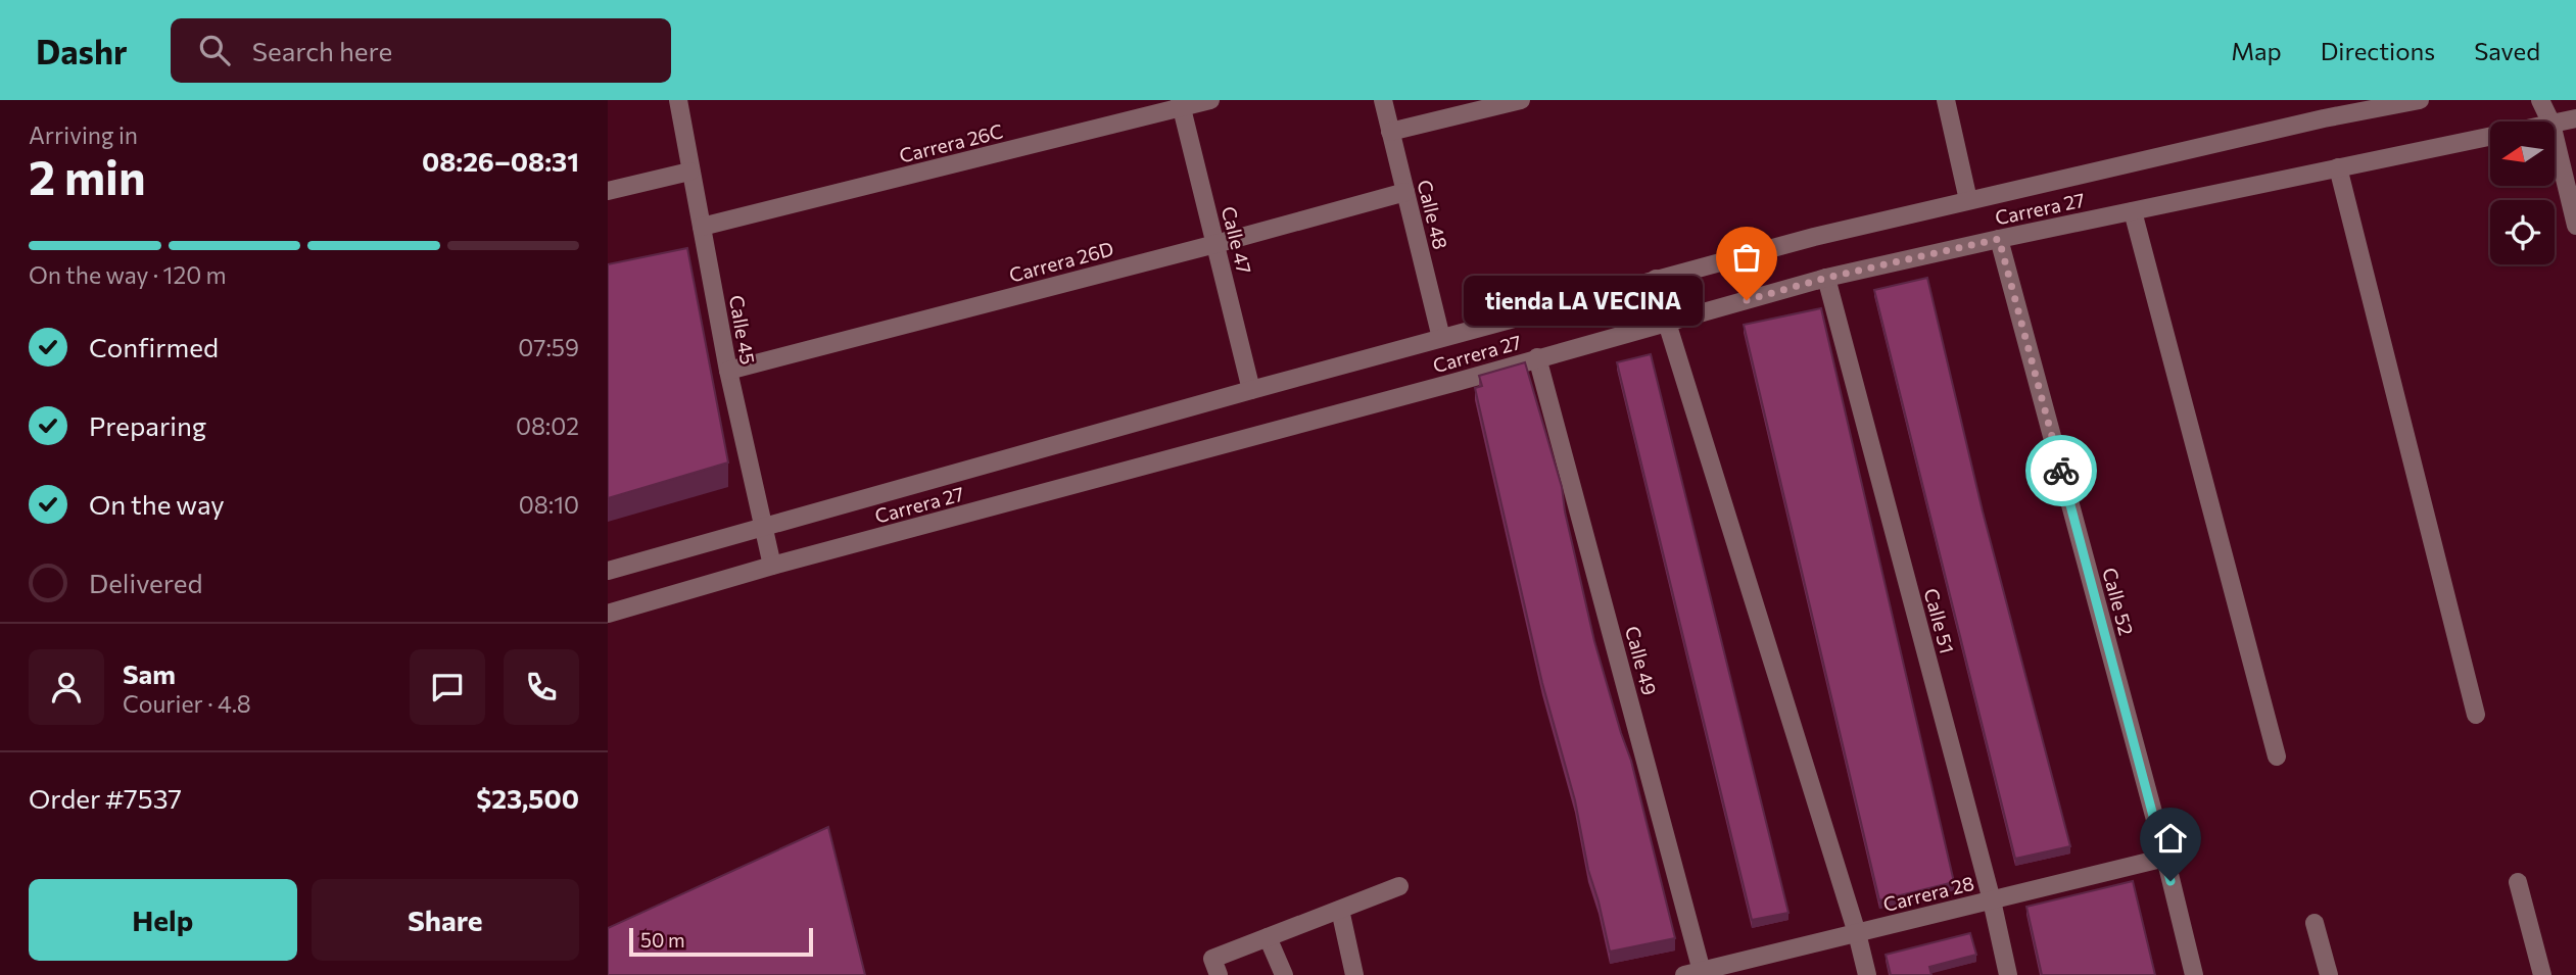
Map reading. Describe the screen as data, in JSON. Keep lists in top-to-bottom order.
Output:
{
  "streets": {
    "street": [
      "Carrera 26C",
      "Carrera 27",
      "Calle 48",
      "Calle 47",
      "Carrera 26D",
      "Calle 45",
      "Calle 52",
      "Calle 51",
      "Calle 49",
      "Carrera 28"
    ]
  },
  "crossings": [
    ["Carrera 26C", "Calle 47"],
    ["Carrera 26C", "Calle 45"],
    ["Carrera 27", "Calle 48"],
    ["Carrera 27", "Calle 47"],
    ["Carrera 27", "Calle 45"],
    ["Carrera 27", "Calle 52"],
    ["Carrera 27", "Calle 51"],
    ["Carrera 27", "Calle 49"],
    ["Calle 48", "Carrera 26D"],
    ["Calle 47", "Carrera 26D"],
    ["Carrera 26D", "Calle 45"],
    ["Calle 52", "Carrera 28"],
    ["Calle 51", "Carrera 28"],
    ["Calle 49", "Carrera 28"]
  ],
  "places": ["tienda LA VECINA"],
  "scale_bar": "50 m",
  "north": "left",
  "page": {
    "header": "Dashr",
    "search": "Search here",
    "nav": ["Map", "Directions", "Saved"],
    "heading": ["2 min", "Arriving in", "08:26–08:31"],
    "panel": [
      "Sam",
      "Courier · 4.8",
      "Order #7537",
      "$23,500"
    ],
    "bar": "On the way · 120 m",
    "bubble": "tienda LA VECINA",
    "list": [
      ["Confirmed", "07:59"],
      ["Preparing", "08:02"],
      ["On the way", "08:10"],
      "Delivered"
    ],
    "buttons": ["Help", "Share"],
    "scale": "50 m"
  }
}
